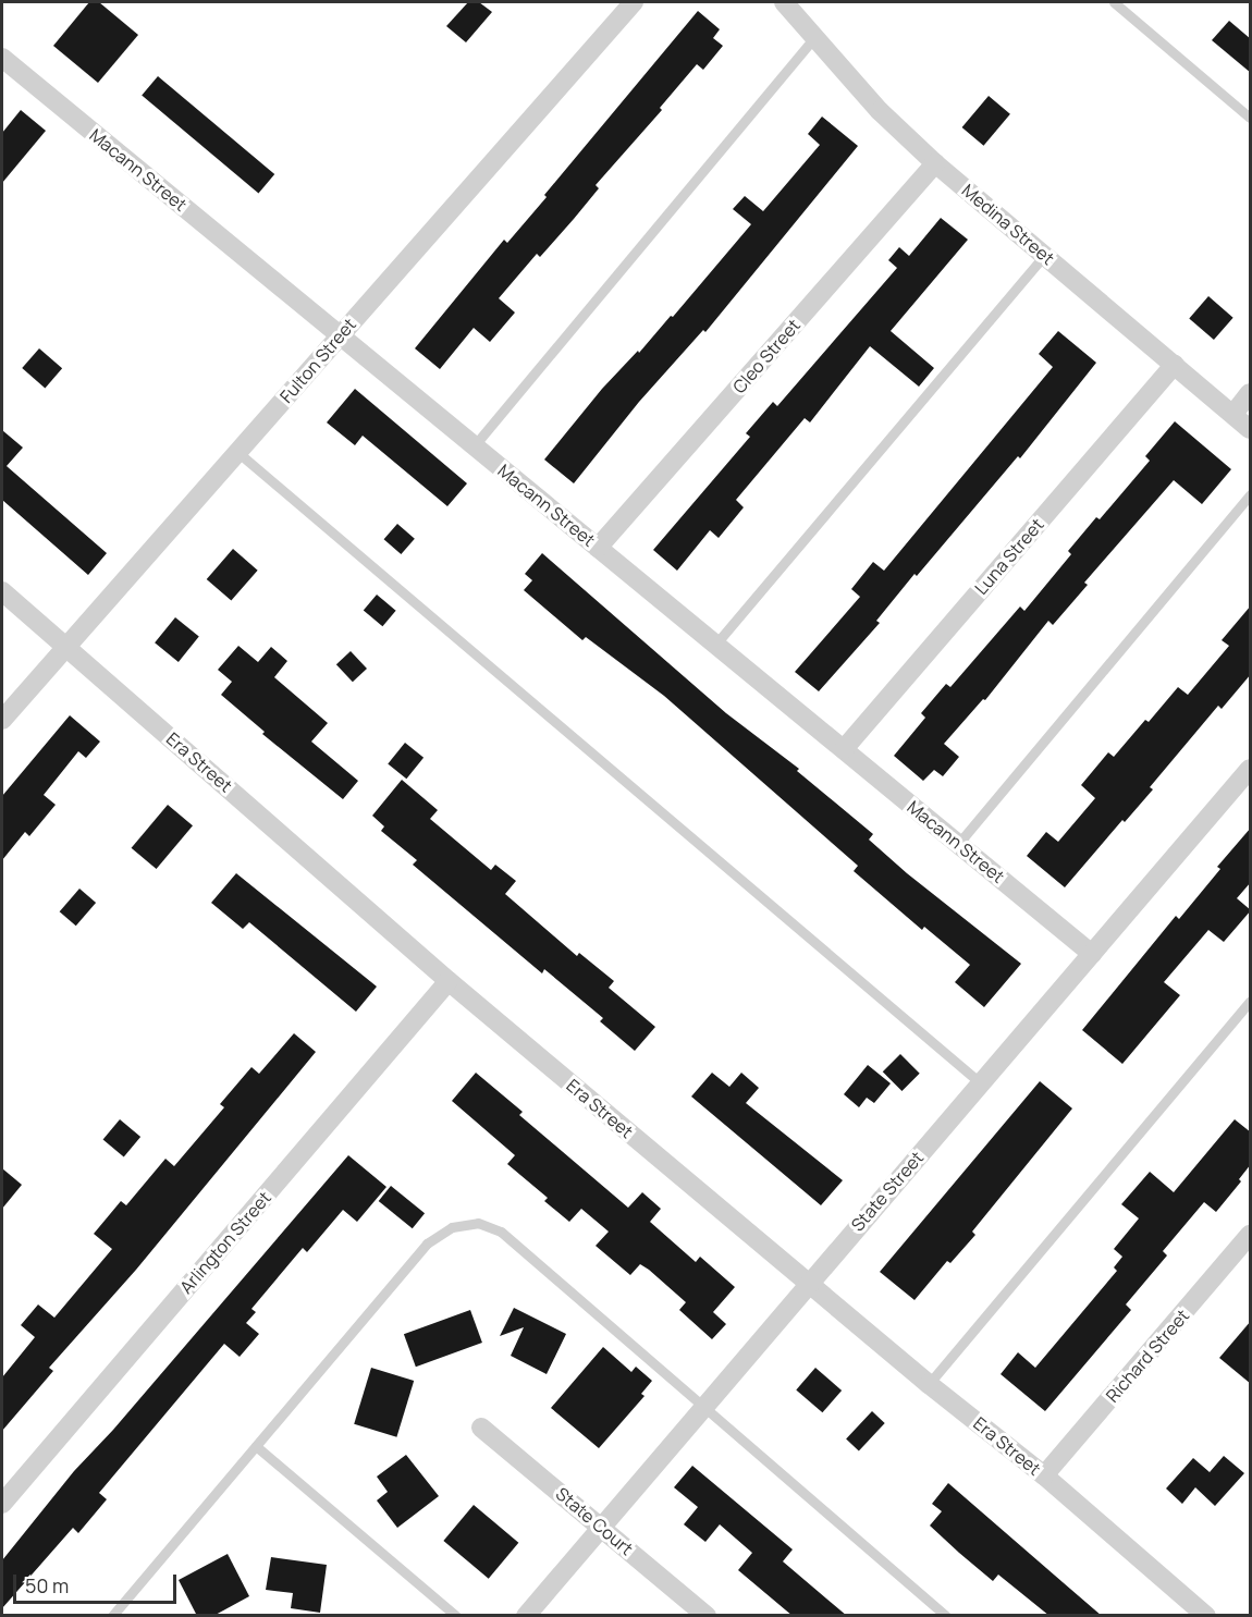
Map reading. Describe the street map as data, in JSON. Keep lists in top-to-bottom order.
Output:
{
  "streets": {
    "street": [
      "Macann Street",
      "Medina Street",
      "Cleo Street",
      "Fulton Street",
      "Luna Street",
      "Era Street",
      "State Street",
      "Arlington Street",
      "Richard Street",
      "State Court"
    ]
  },
  "crossings": [
    ["Macann Street", "Cleo Street"],
    ["Macann Street", "Fulton Street"],
    ["Macann Street", "Luna Street"],
    ["Macann Street", "State Street"],
    ["Medina Street", "Cleo Street"],
    ["Medina Street", "Luna Street"],
    ["Fulton Street", "Era Street"],
    ["Era Street", "State Street"],
    ["Era Street", "Arlington Street"],
    ["Era Street", "Richard Street"],
    ["State Street", "State Court"]
  ],
  "scale_bar": "50 m"
}
